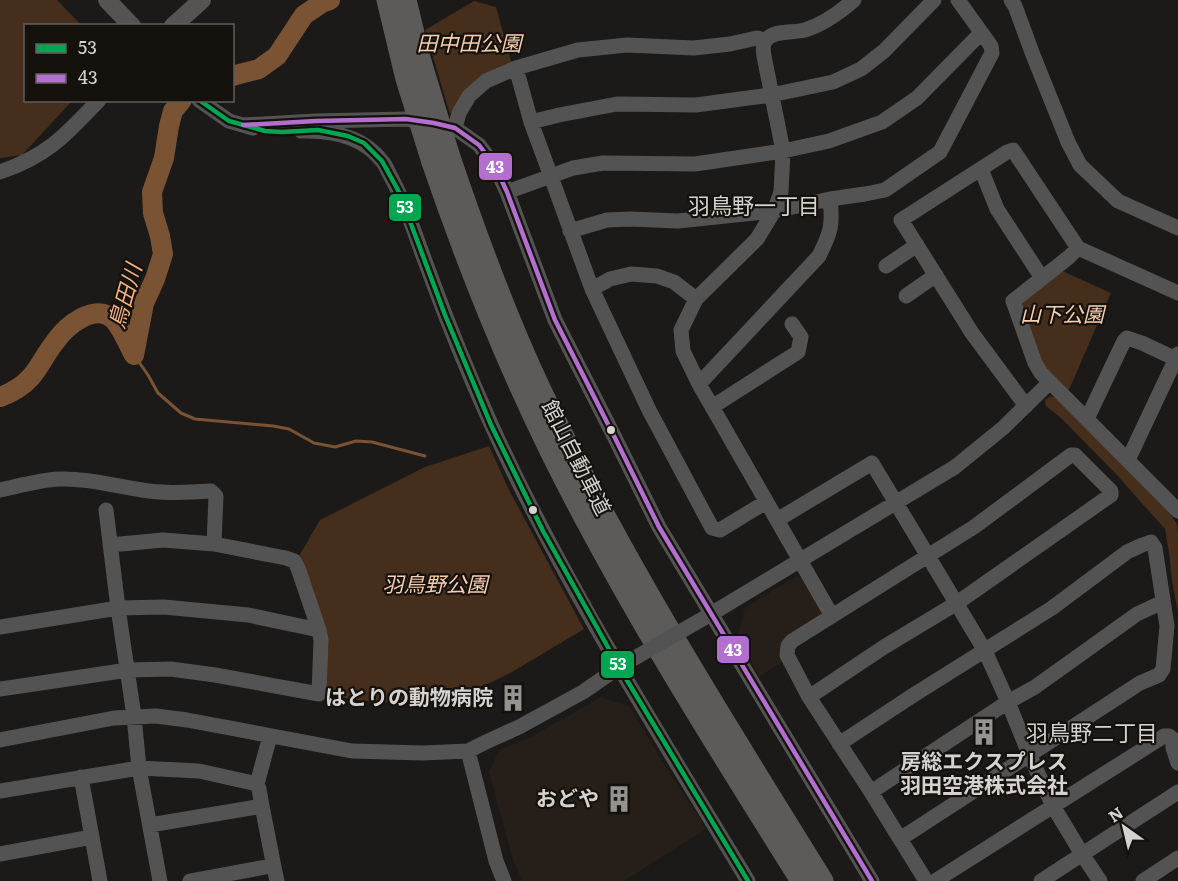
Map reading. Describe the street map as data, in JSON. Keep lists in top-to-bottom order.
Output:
{
  "streets": {
    "highway": ["館山自動車道"]
  },
  "districts": ["羽鳥野一丁目", "羽鳥野二丁目"],
  "water": ["鳥田川"],
  "parks": ["田中田公園", "山下公園", "羽鳥野公園"],
  "places": {
    "building": ["はとりの動物病院", "房総エクスプレス 羽田空港株式会社", "おどや"]
  },
  "lines": ["transit line 53", "transit line 43"],
  "legend": ["53", "43"],
  "north": "top left"
}
